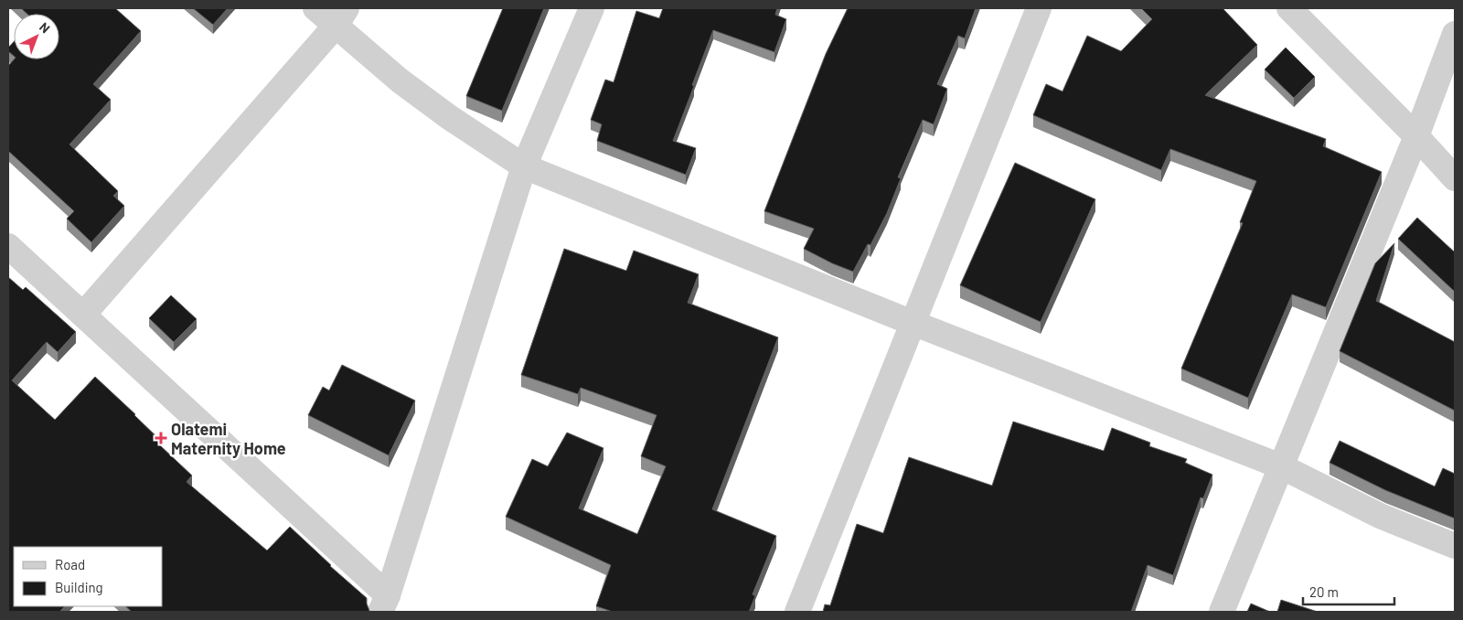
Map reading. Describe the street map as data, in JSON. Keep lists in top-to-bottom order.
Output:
{
  "places": {
    "health": ["Olatemi Maternity Home"]
  },
  "legend": ["Road", "Building"],
  "scale_bar": "20 m",
  "north": "top right"
}
